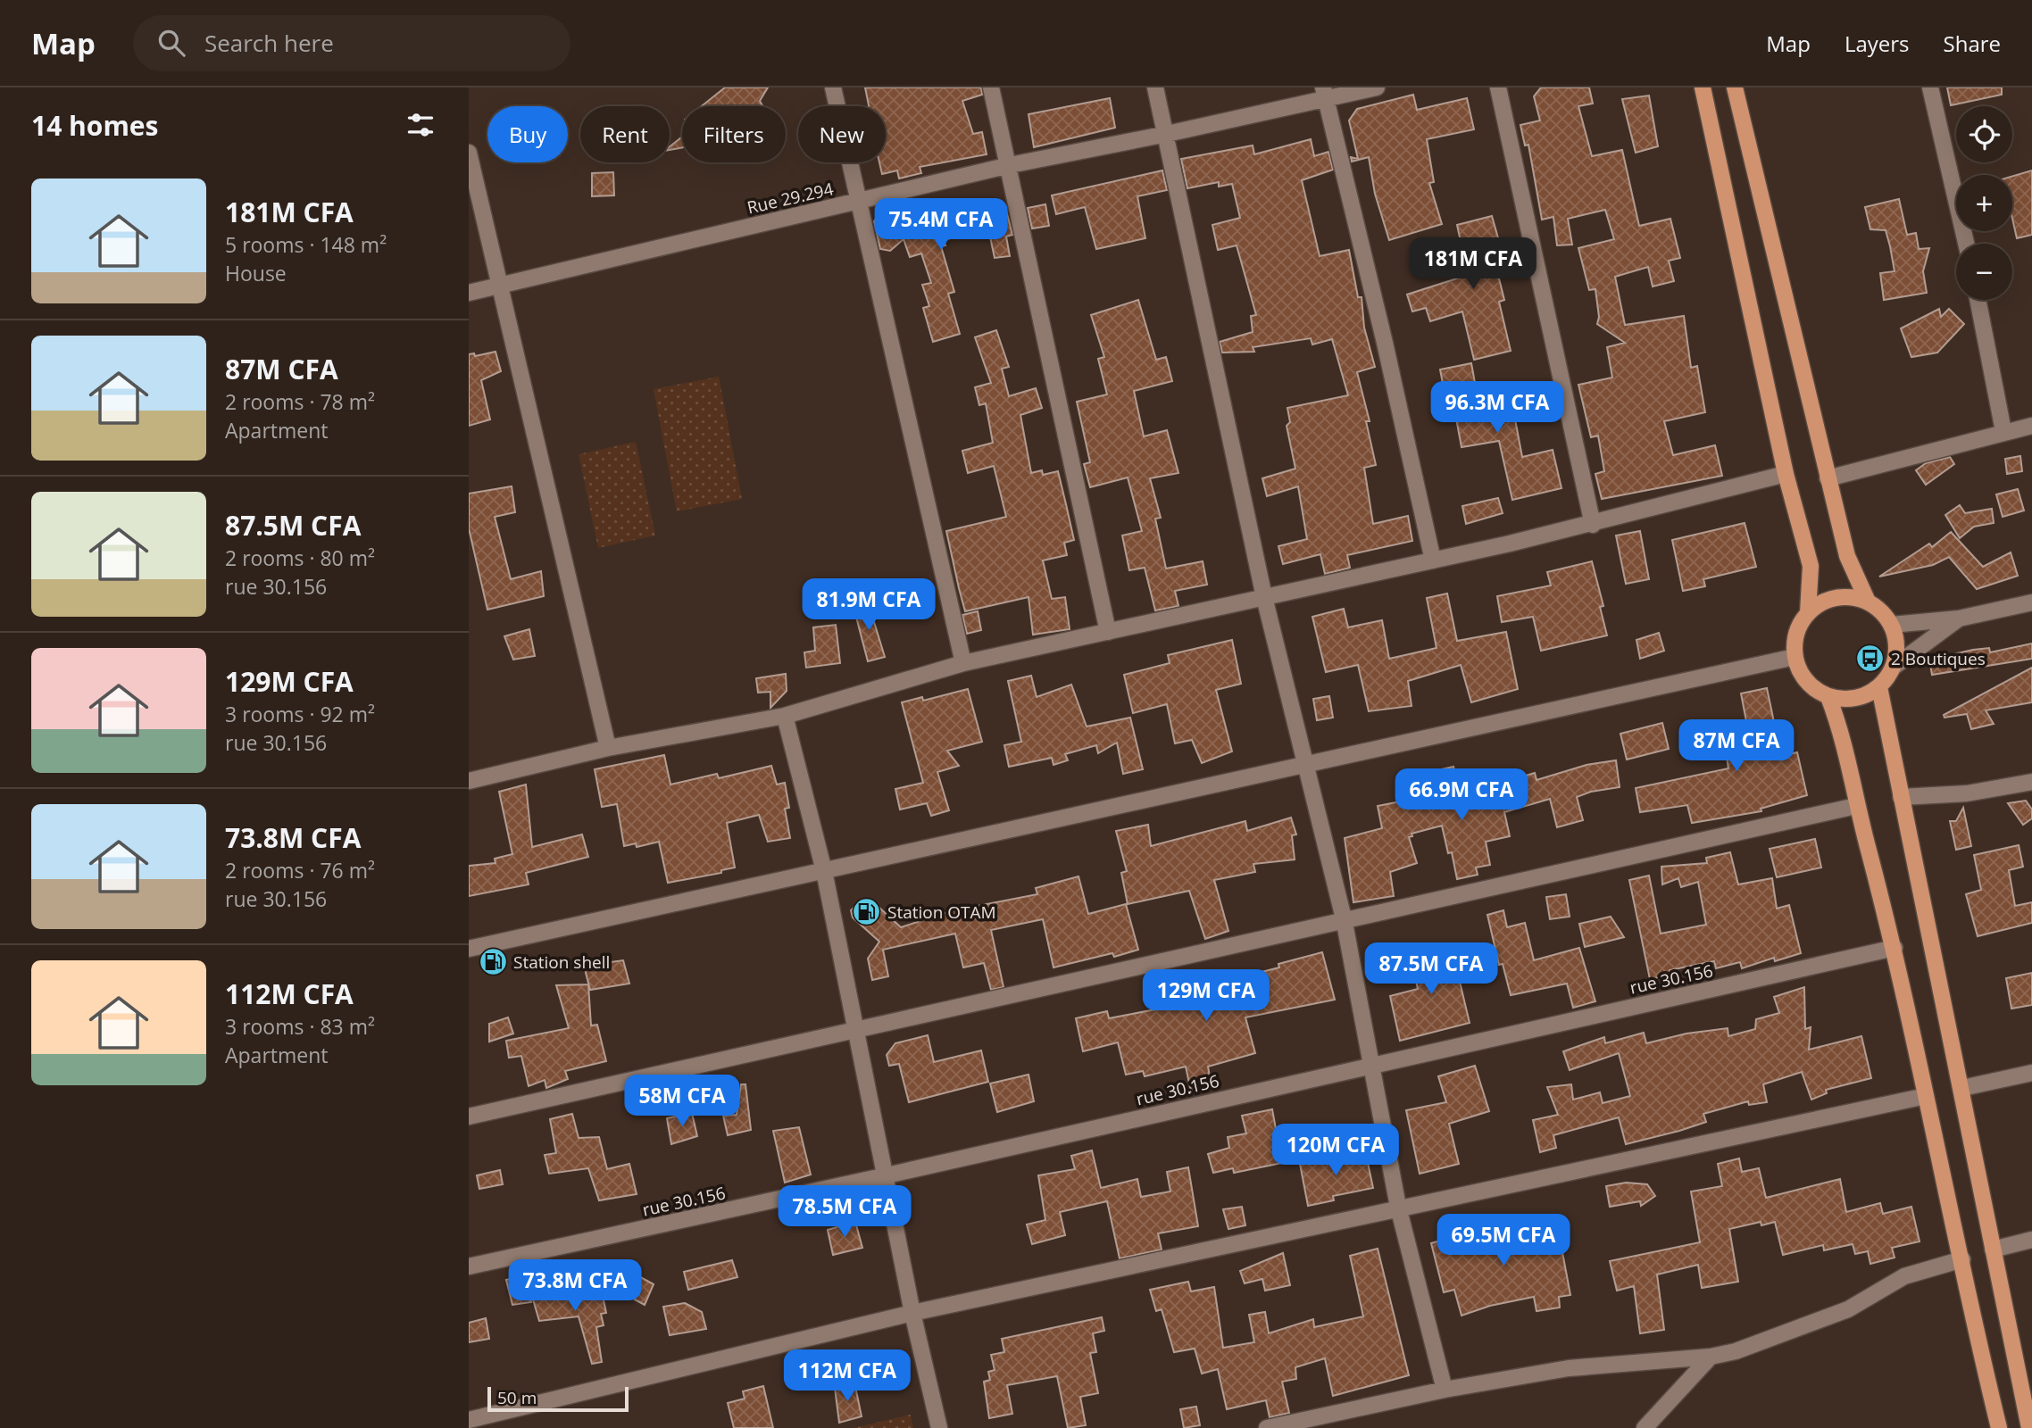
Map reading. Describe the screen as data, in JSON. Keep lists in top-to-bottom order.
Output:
{
  "streets": {
    "street": ["Rue 29.294", "rue 30.156"]
  },
  "places": {
    "bus stop": ["2 Boutiques"],
    "fuel station": ["Station OTAM", "Station shell"]
  },
  "scale_bar": "50 m",
  "page": {
    "header": "Map",
    "search": "Search here",
    "nav": ["Map", "Layers", "Share"],
    "heading": "14 homes",
    "map_buttons": ["+", "−"],
    "chip": [
      "Buy",
      "Rent",
      "Filters",
      "New"
    ],
    "list": [
      {
        "name": "181M CFA",
        "note": "5 rooms · 148 m² · House"
      },
      {
        "name": "87M CFA",
        "note": "2 rooms · 78 m² · Apartment"
      },
      {
        "name": "87.5M CFA",
        "note": "2 rooms · 80 m² · rue 30.156"
      },
      {
        "name": "129M CFA",
        "note": "3 rooms · 92 m² · rue 30.156"
      },
      {
        "name": "73.8M CFA",
        "note": "2 rooms · 76 m² · rue 30.156"
      },
      {
        "name": "112M CFA",
        "note": "3 rooms · 83 m² · Apartment"
      }
    ],
    "price": [
      "75.4M CFA",
      "181M CFA",
      "96.3M CFA",
      "81.9M CFA",
      "87M CFA",
      "66.9M CFA",
      "87.5M CFA",
      "129M CFA",
      "58M CFA",
      "120M CFA",
      "78.5M CFA",
      "69.5M CFA",
      "73.8M CFA",
      "112M CFA"
    ],
    "scale": "50 m"
  }
}
